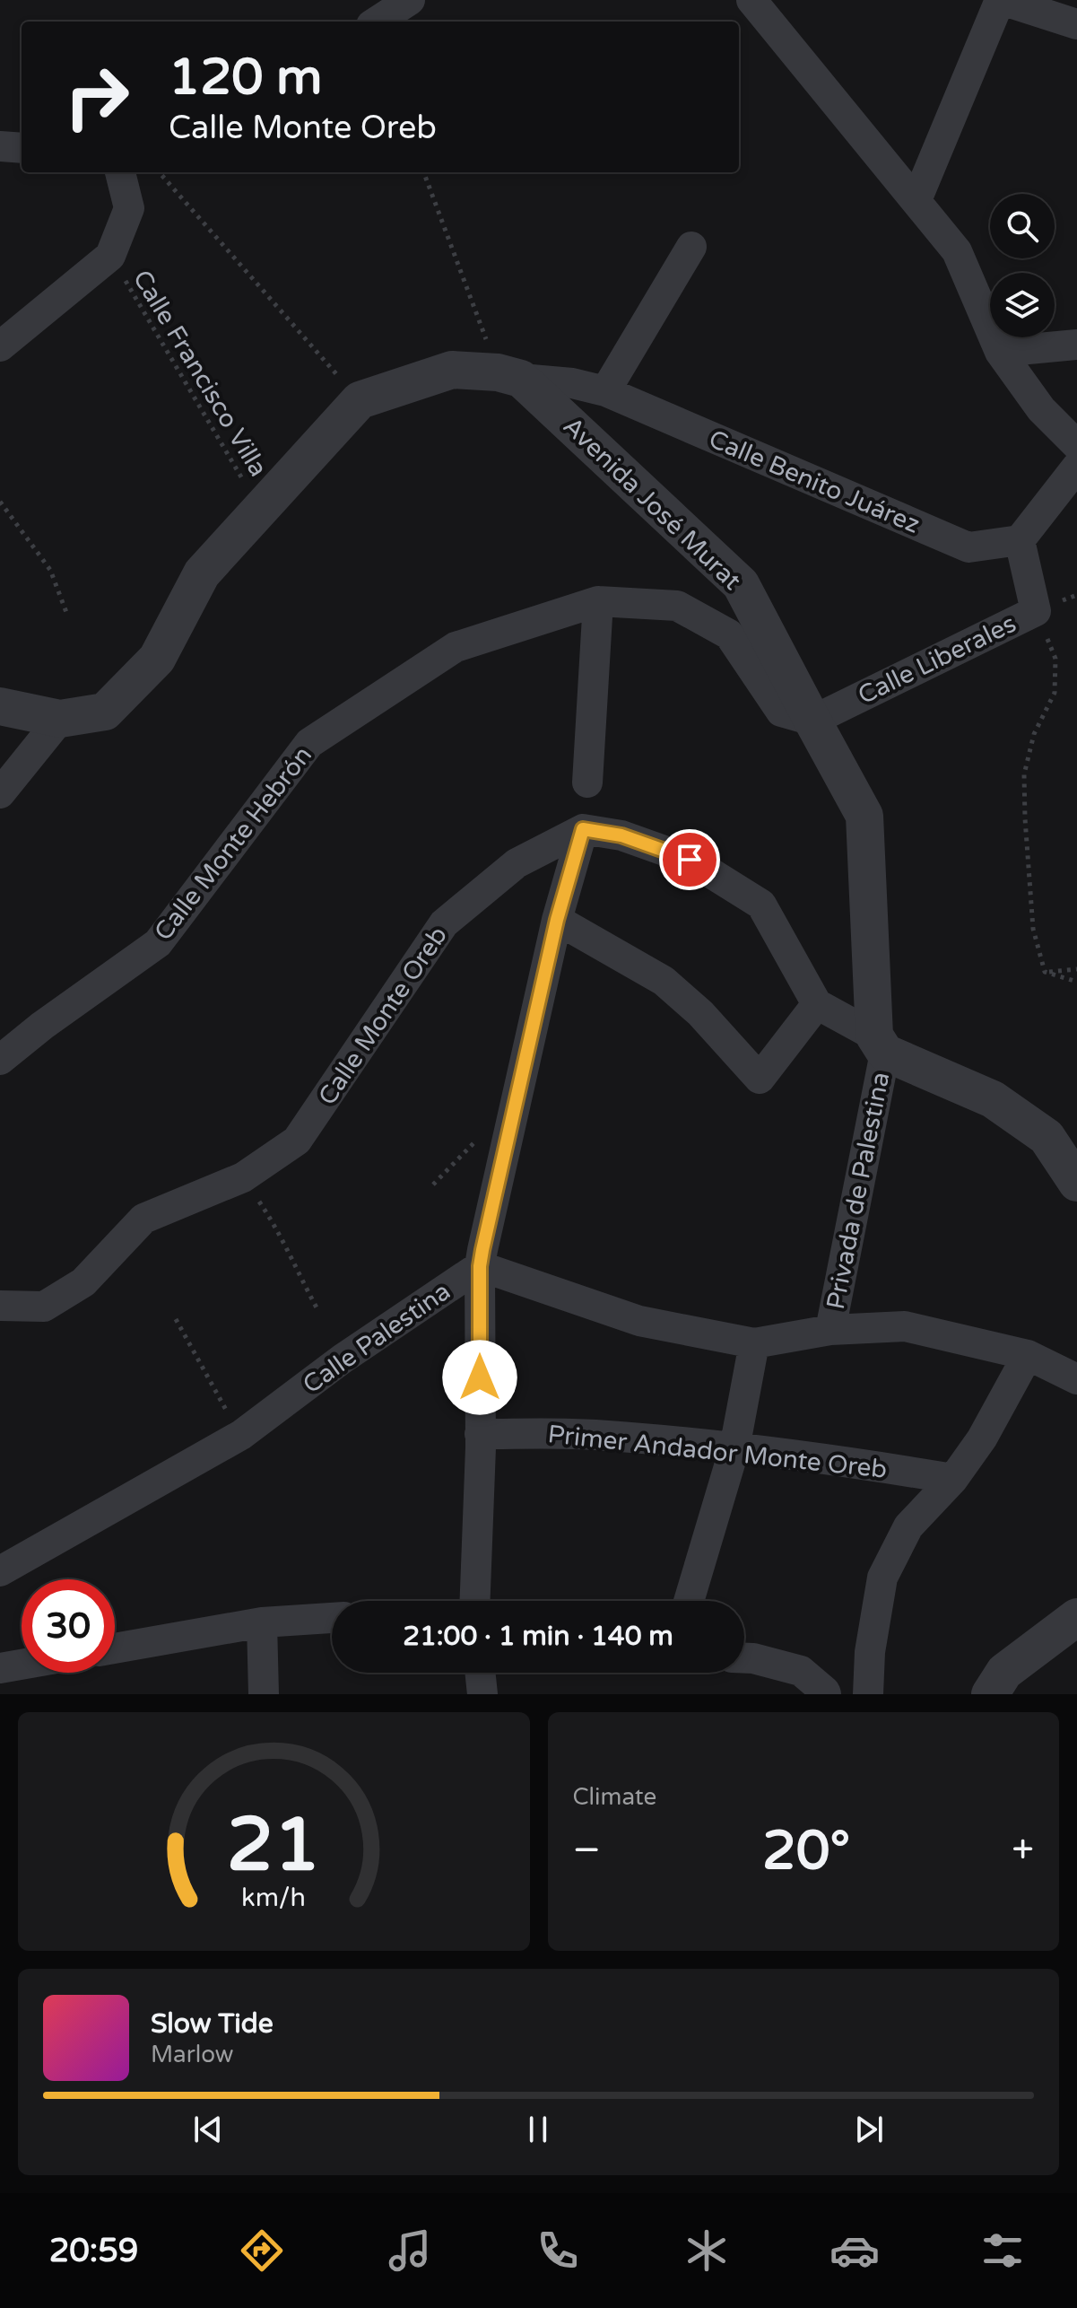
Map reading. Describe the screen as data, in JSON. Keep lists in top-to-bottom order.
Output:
{
  "streets": {
    "street": [
      "Calle Benito Juárez",
      "Avenida José Murat",
      "Calle Liberales",
      "Calle Monte Hebrón",
      "Calle Monte Oreb",
      "Privada de Palestina",
      "Calle Palestina",
      "Primer Andador Monte Oreb"
    ],
    "path": ["Calle Francisco Villa"]
  },
  "crossings": [
    ["Calle Benito Juárez", "Avenida José Murat"],
    ["Calle Benito Juárez", "Calle Liberales"],
    ["Avenida José Murat", "Calle Liberales"],
    ["Avenida José Murat", "Privada de Palestina"]
  ],
  "page": {
    "turn": ["120 m", "Calle Monte Oreb"],
    "limit": "30",
    "trip": "21:00 · 1 min · 140 m",
    "tile": "Climate",
    "heat": ["−", "20°", "+"],
    "song": ["Slow Tide", "Marlow"],
    "tabs": "20:59",
    "gauge": ["21", "km/h"]
  }
}
